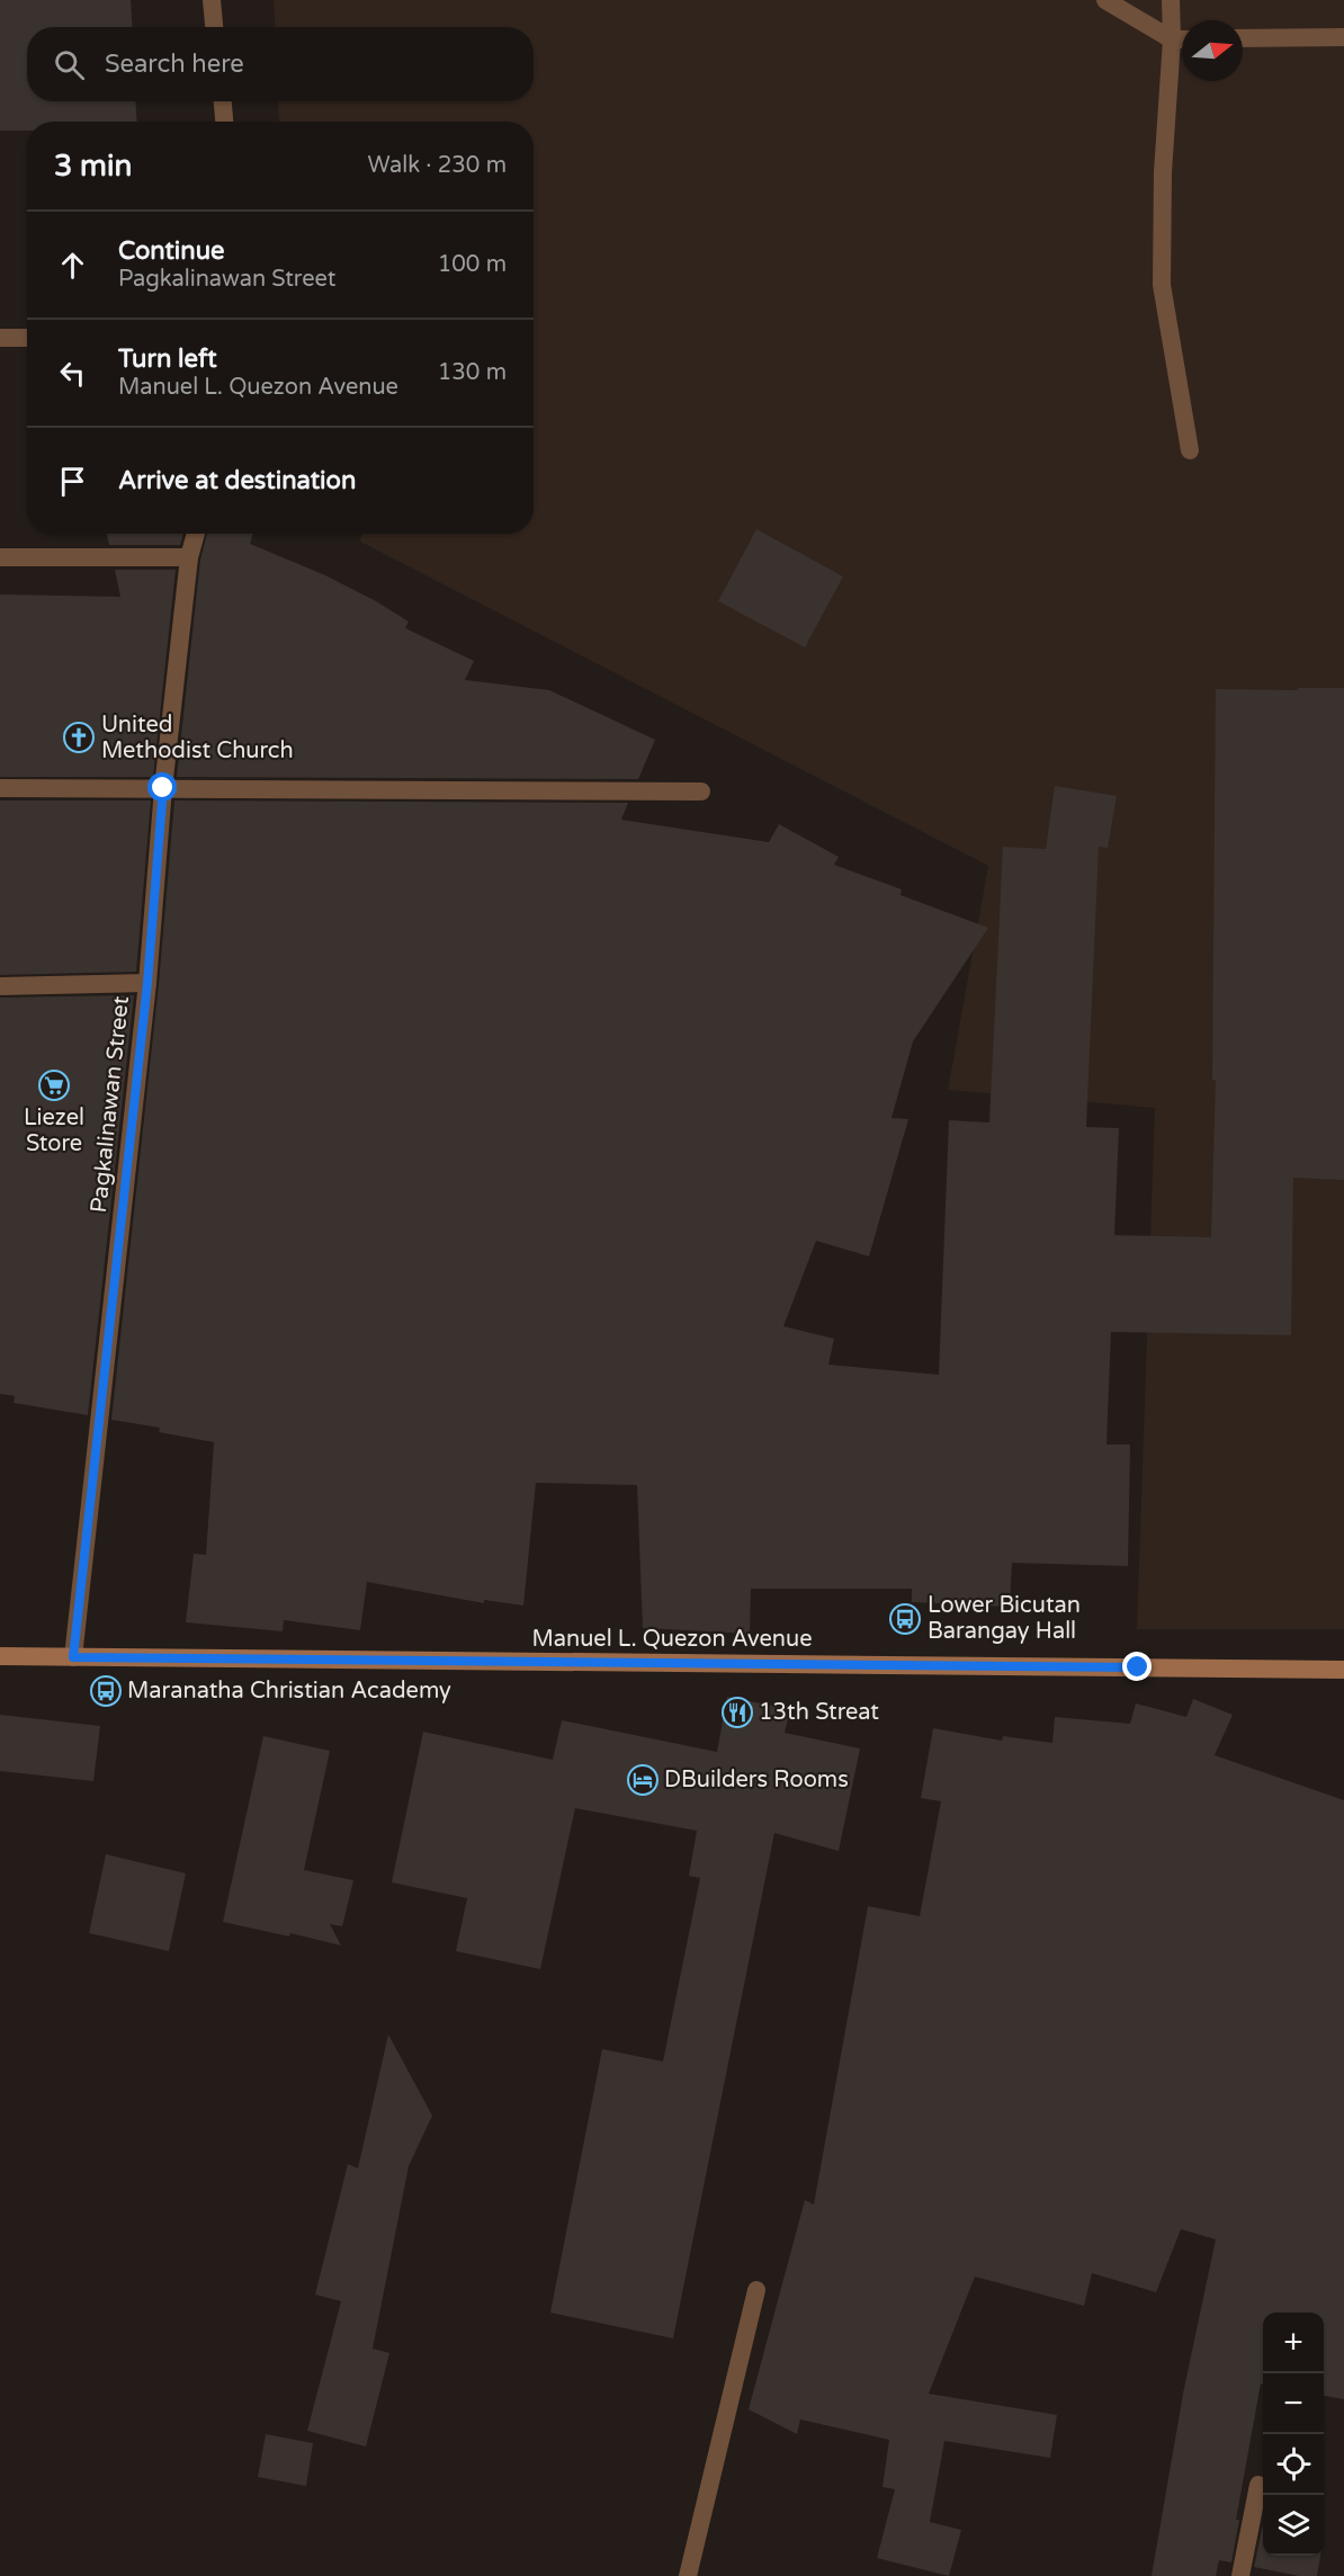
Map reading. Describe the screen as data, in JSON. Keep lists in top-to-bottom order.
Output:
{
  "streets": {
    "main road": ["Manuel L. Quezon Avenue"],
    "street": ["Pagkalinawan Street"]
  },
  "crossings": [
    ["Pagkalinawan Street", "Manuel L. Quezon Avenue"]
  ],
  "places": {
    "church": ["United Methodist Church"],
    "supermarket": ["Liezel Store"],
    "bus stop": ["Lower Bicutan Barangay Hall", "Maranatha Christian Academy"],
    "restaurant": ["13th Streat"],
    "hotel": ["DBuilders Rooms"]
  },
  "north": "right",
  "page": {
    "search": "Search here",
    "heading": ["3 min", "Walk · 230 m"],
    "list": [
      ["Continue", "Pagkalinawan Street", "100 m"],
      ["Turn left", "Manuel L. Quezon Avenue", "130 m"],
      "Arrive at destination"
    ],
    "map_buttons": ["+", "−"]
  }
}
